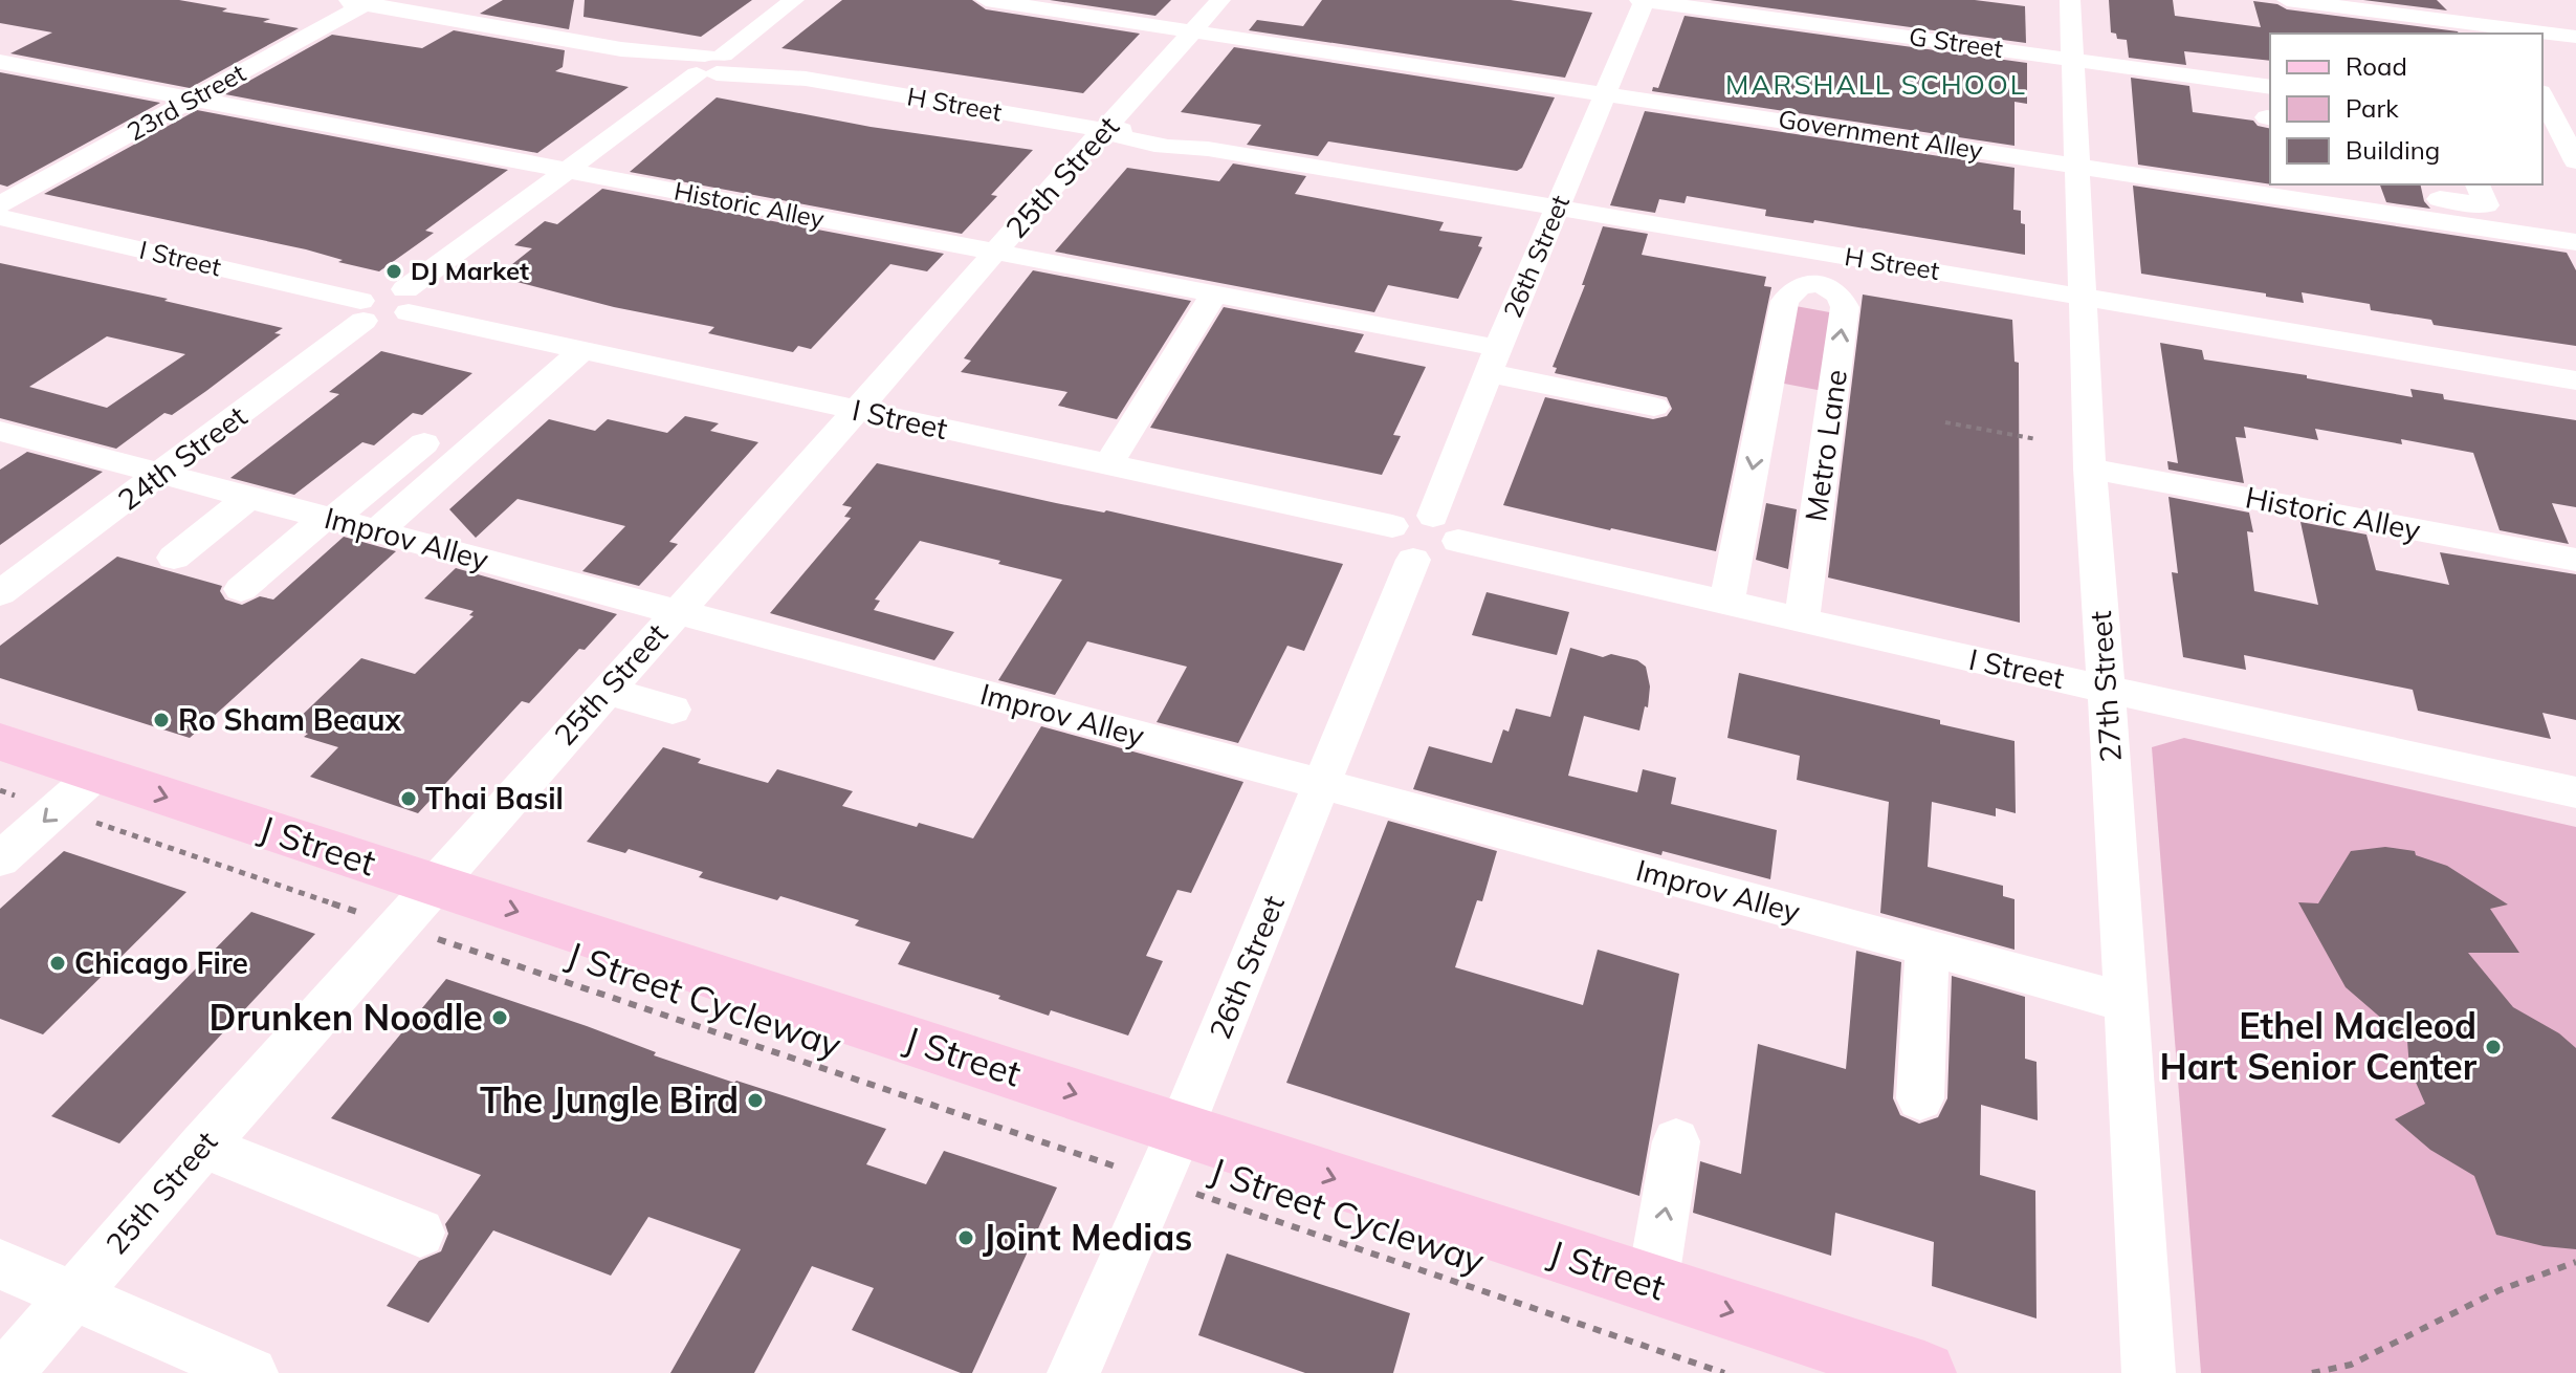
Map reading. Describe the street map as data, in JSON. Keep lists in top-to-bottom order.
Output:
{
  "streets": {
    "main road": ["J Street"],
    "street": [
      "G Street",
      "23rd Street",
      "H Street",
      "Government Alley",
      "25th Street",
      "Historic Alley",
      "26th Street",
      "I Street",
      "Metro Lane",
      "24th Street",
      "Improv Alley",
      "27th Street"
    ],
    "path": ["J Street Cycleway"]
  },
  "crossings": [
    ["G Street", "26th Street"],
    ["G Street", "27th Street"],
    ["23rd Street", "H Street"],
    ["23rd Street", "Historic Alley"],
    ["H Street", "25th Street"],
    ["H Street", "26th Street"],
    ["H Street", "Metro Lane"],
    ["H Street", "27th Street"],
    ["Government Alley", "25th Street"],
    ["Government Alley", "26th Street"],
    ["Government Alley", "27th Street"],
    ["25th Street", "Historic Alley"],
    ["25th Street", "I Street"],
    ["25th Street", "Improv Alley"],
    ["25th Street", "J Street"],
    ["25th Street", "J Street Cycleway"],
    ["Historic Alley", "26th Street"],
    ["Historic Alley", "27th Street"],
    ["26th Street", "I Street"],
    ["26th Street", "Improv Alley"],
    ["26th Street", "J Street"],
    ["26th Street", "J Street Cycleway"],
    ["I Street", "Metro Lane"],
    ["I Street", "24th Street"],
    ["I Street", "27th Street"],
    ["24th Street", "Improv Alley"],
    ["Improv Alley", "27th Street"]
  ],
  "one_way": ["J Street"],
  "districts": ["MARSHALL SCHOOL"],
  "places": [
    "DJ Market",
    "Ro Sham Beaux",
    "Thai Basil",
    "Chicago Fire",
    "Drunken Noodle",
    "Ethel Macleod Hart Senior Center",
    "The Jungle Bird",
    "Joint Medias"
  ],
  "legend": ["Road", "Park", "Building"]
}
